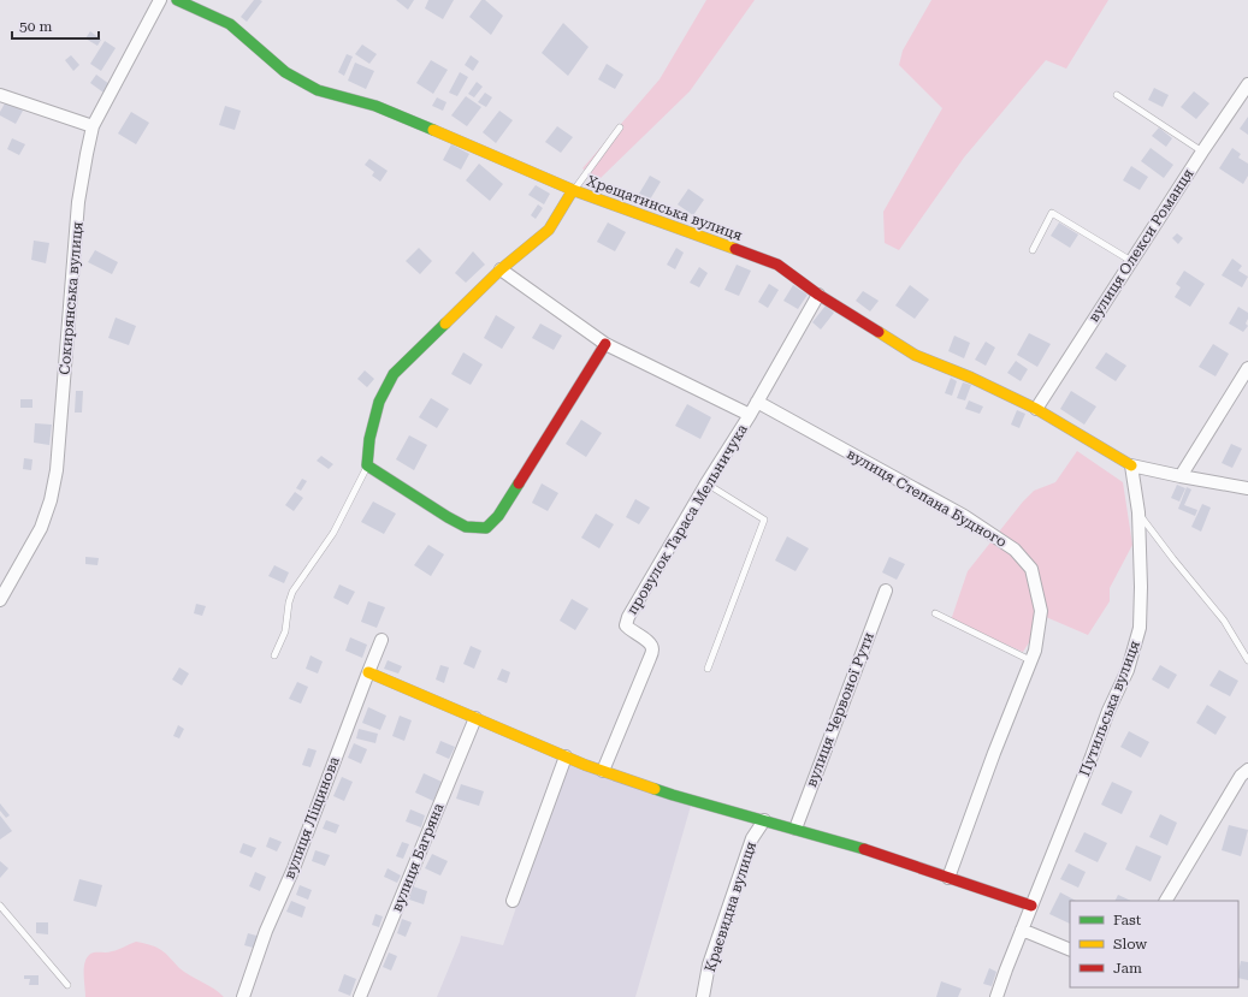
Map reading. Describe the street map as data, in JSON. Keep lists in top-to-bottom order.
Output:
{
  "streets": {
    "street": [
      "Хрещатинська вулиця",
      "вулиця Олекси Романця",
      "Сокирянська вулиця",
      "вулиця Степана Будного",
      "провулок Тараса Мельничука",
      "Путильська вулиця",
      "вулиця Червоної Рути",
      "вулиця Ліщинова",
      "вулиця Багряна",
      "Краєвидна вулиця"
    ]
  },
  "crossings": [
    ["Хрещатинська вулиця", "вулиця Олекси Романця"],
    ["Хрещатинська вулиця", "провулок Тараса Мельничука"],
    ["Хрещатинська вулиця", "Путильська вулиця"],
    ["вулиця Степана Будного", "провулок Тараса Мельничука"]
  ],
  "legend": ["Fast", "Slow", "Jam"],
  "scale_bar": "50 m"
}
